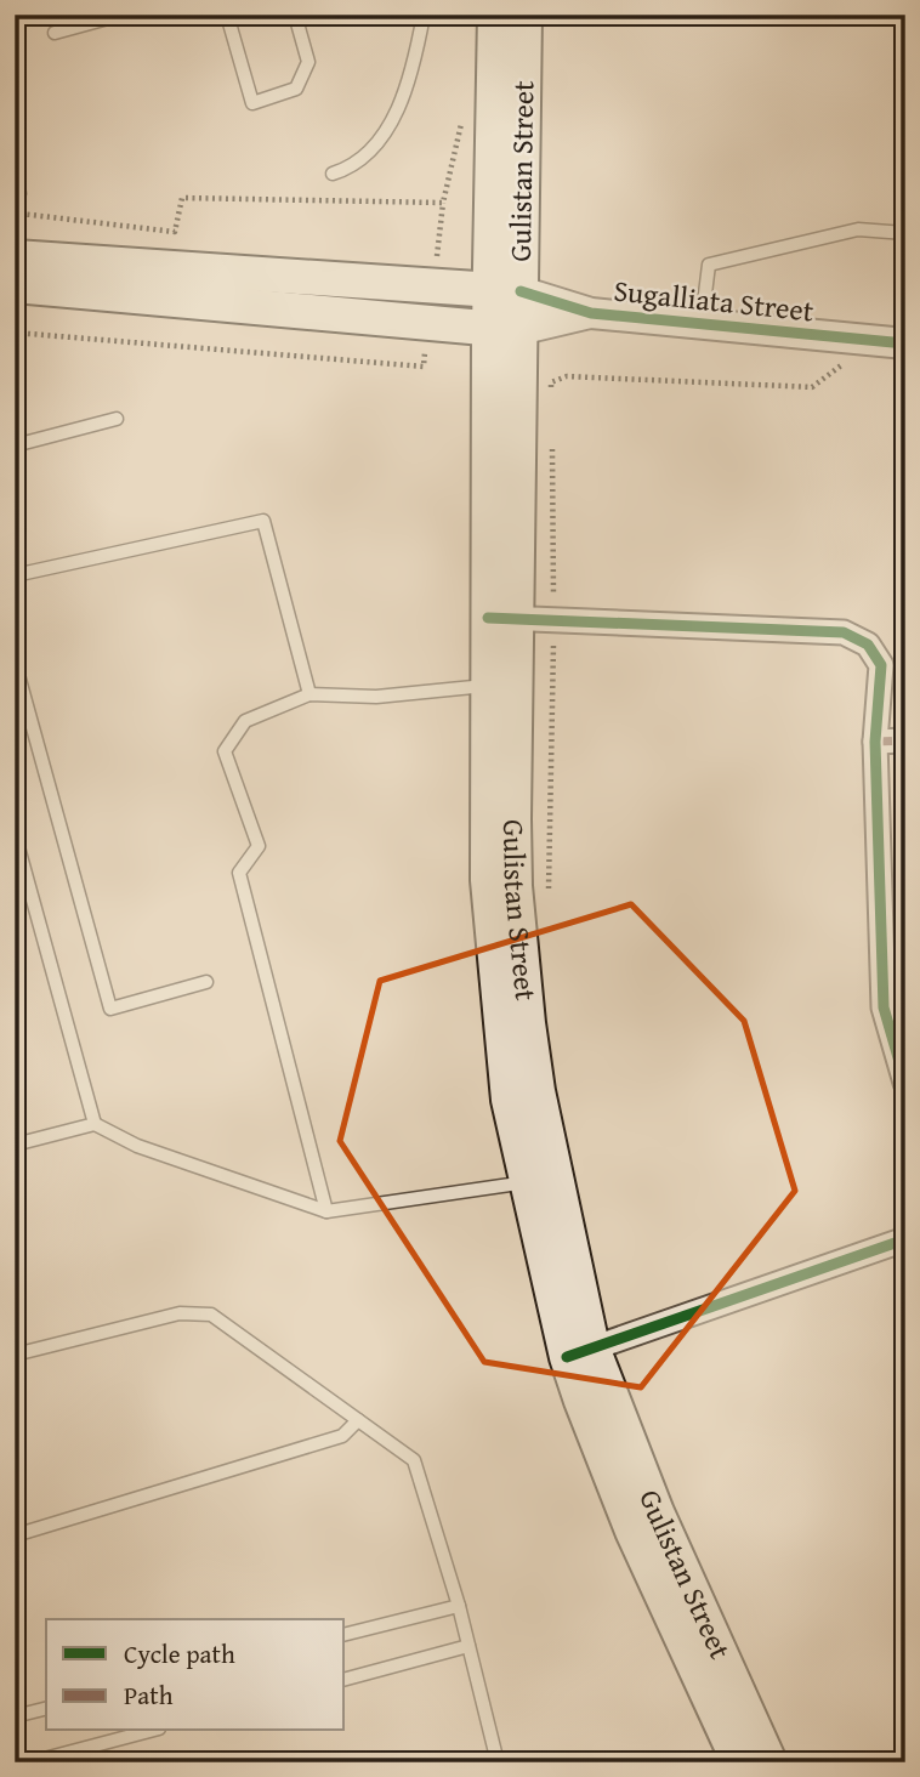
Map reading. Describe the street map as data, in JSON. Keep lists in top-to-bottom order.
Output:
{
  "streets": {
    "main road": ["Gulistan Street", "Sugalliata Street"]
  },
  "crossings": [
    ["Gulistan Street", "Sugalliata Street"]
  ],
  "legend": ["Cycle path", "Path"]
}
